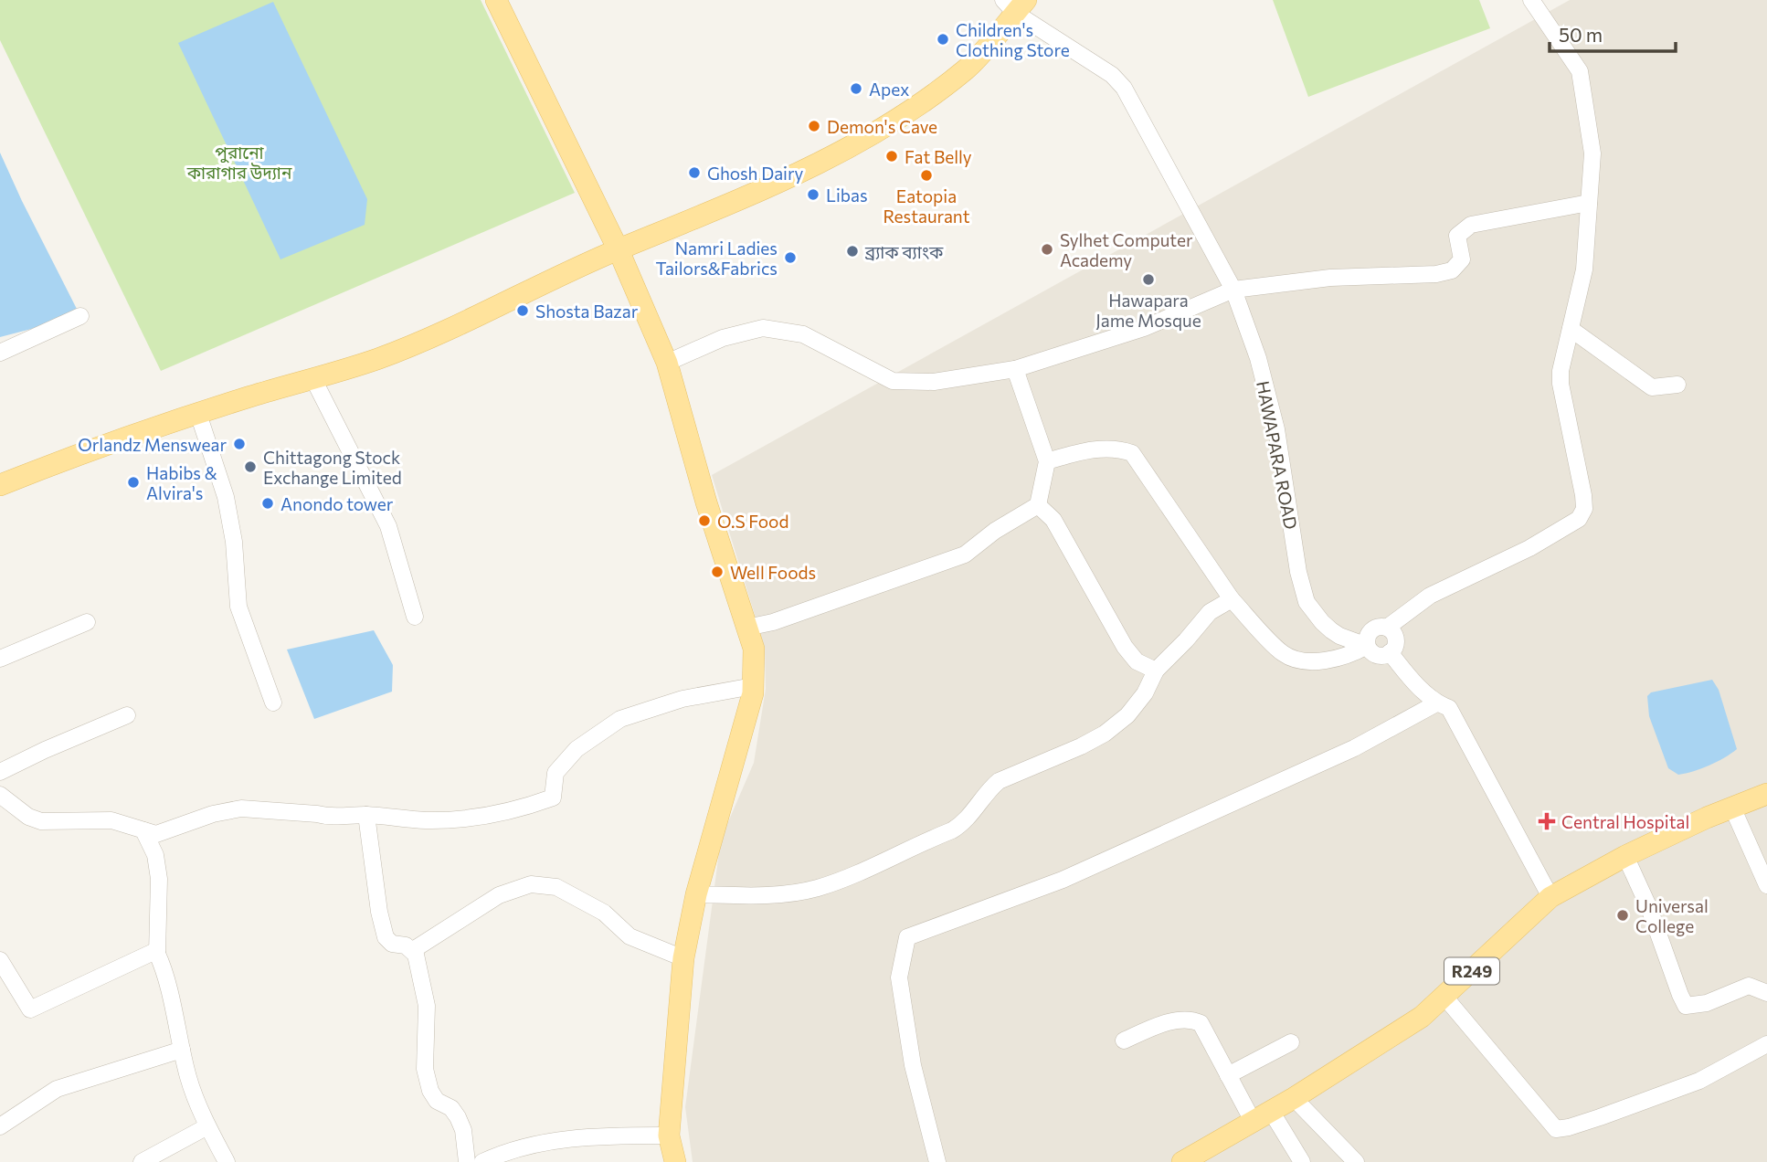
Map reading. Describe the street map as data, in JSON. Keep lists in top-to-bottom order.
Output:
{
  "streets": {
    "main road": ["R249"],
    "street": ["HAWAPARA ROAD"]
  },
  "parks": ["পুরানো কারাগার উদ্যান"],
  "places": {
    "other": [
      "Children's Clothing Store",
      "Apex",
      "Demon's Cave",
      "Fat Belly",
      "Ghosh Dairy",
      "Eatopia Restaurant",
      "Libas",
      "Sylhet Computer Academy",
      "ব্র্যাক ব্যাংক",
      "Namri Ladies Tailors&Fabrics",
      "Hawapara Jame Mosque",
      "Shosta Bazar",
      "Orlandz Menswear",
      "Chittagong Stock Exchange Limited",
      "Habibs & Alvira's",
      "Anondo tower",
      "O.S Food",
      "Well Foods",
      "Universal College"
    ],
    "health": ["Central Hospital"]
  },
  "scale_bar": "50 m"
}
